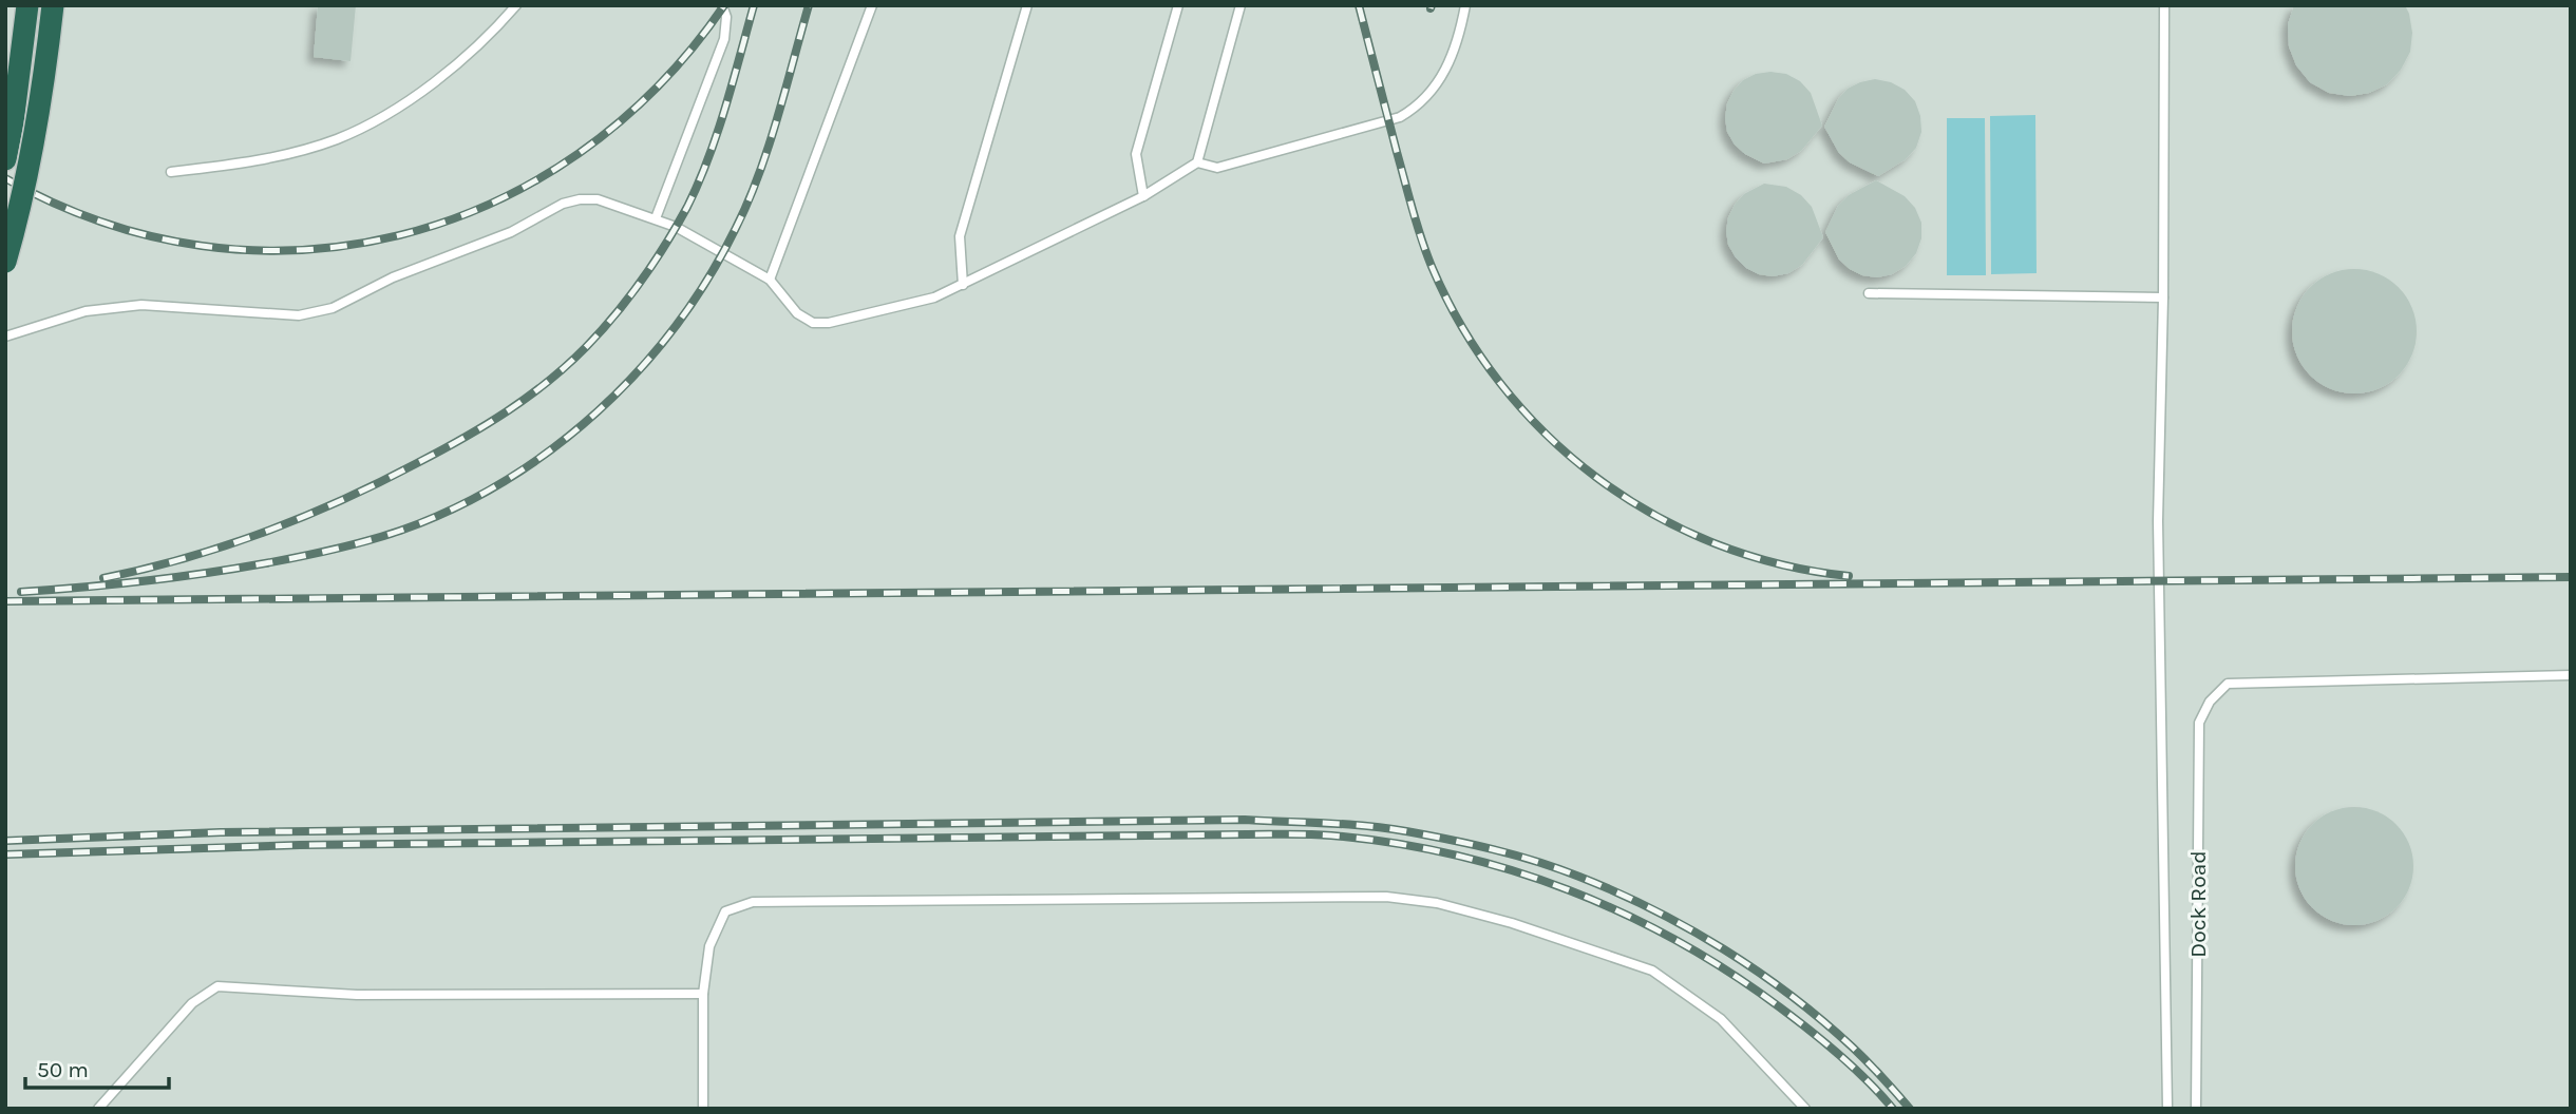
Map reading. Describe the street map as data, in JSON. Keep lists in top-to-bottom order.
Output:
{
  "streets": {
    "lane": ["Dock Road"]
  },
  "scale_bar": "50 m"
}
